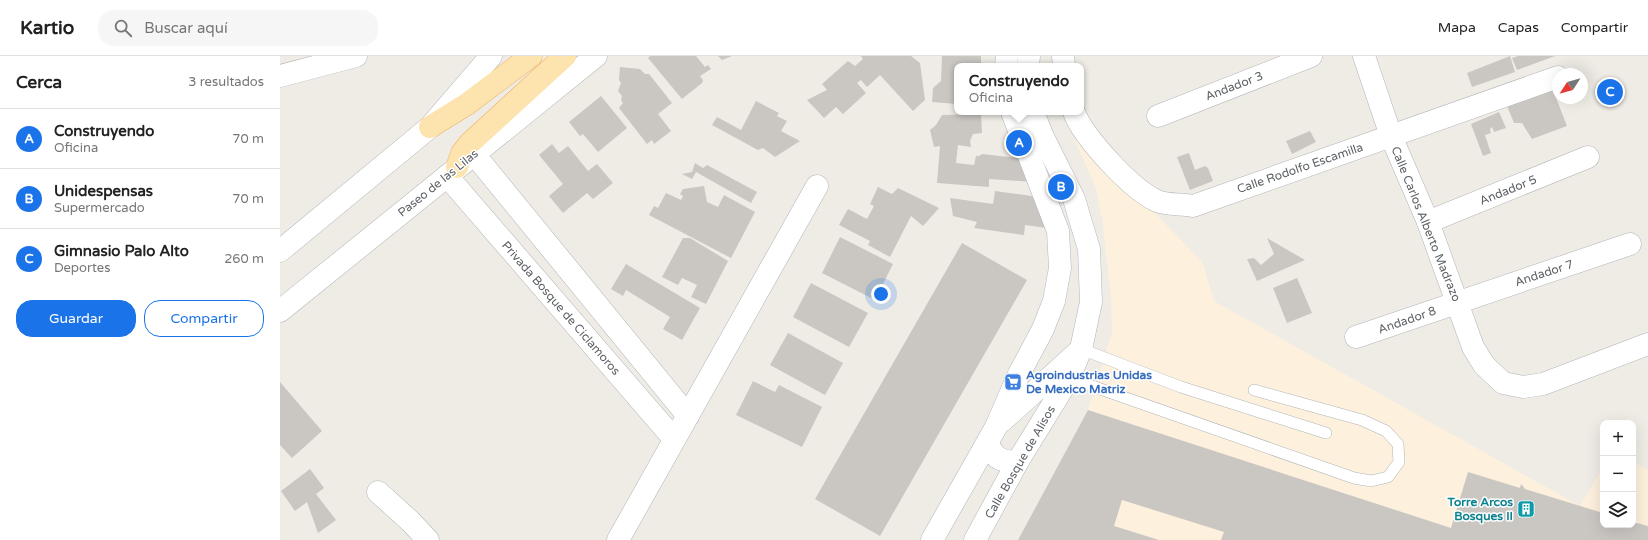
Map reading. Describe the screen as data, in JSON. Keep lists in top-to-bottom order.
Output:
{
  "streets": {
    "street": [
      "Andador 3",
      "Calle Rodolfo Escamilla",
      "Paseo de las Lilas",
      "Andador 5",
      "Calle Carlos Alberto Madrazo",
      "Andador 7",
      "Privada Bosque de Ciclamoros",
      "Andador 8",
      "Calle Bosque de Alisos"
    ]
  },
  "crossings": [
    ["Calle Rodolfo Escamilla", "Calle Carlos Alberto Madrazo"],
    ["Paseo de las Lilas", "Privada Bosque de Ciclamoros"],
    ["Andador 5", "Calle Carlos Alberto Madrazo"],
    ["Calle Carlos Alberto Madrazo", "Andador 7"],
    ["Calle Carlos Alberto Madrazo", "Andador 8"],
    ["Andador 7", "Andador 8"]
  ],
  "places": {
    "supermarket": ["Agroindustrias Unidas De Mexico Matriz"],
    "building": ["Torre Arcos Bosques II"]
  },
  "north": "bottom left",
  "page": {
    "header": "Kartio",
    "search": "Buscar aquí",
    "nav": ["Mapa", "Capas", "Compartir"],
    "heading": ["Cerca", "3 resultados"],
    "popup": ["Construyendo", "Oficina"],
    "pins": ["C", "A", "B"],
    "list": [
      {
        "mark": "A",
        "name": "Construyendo",
        "note": "Oficina",
        "value": "70 m"
      },
      {
        "mark": "B",
        "name": "Unidespensas",
        "note": "Supermercado",
        "value": "70 m"
      },
      {
        "mark": "C",
        "name": "Gimnasio Palo Alto",
        "note": "Deportes",
        "value": "260 m"
      }
    ],
    "buttons": ["Guardar", "Compartir"],
    "map_buttons": ["+", "−"]
  }
}
